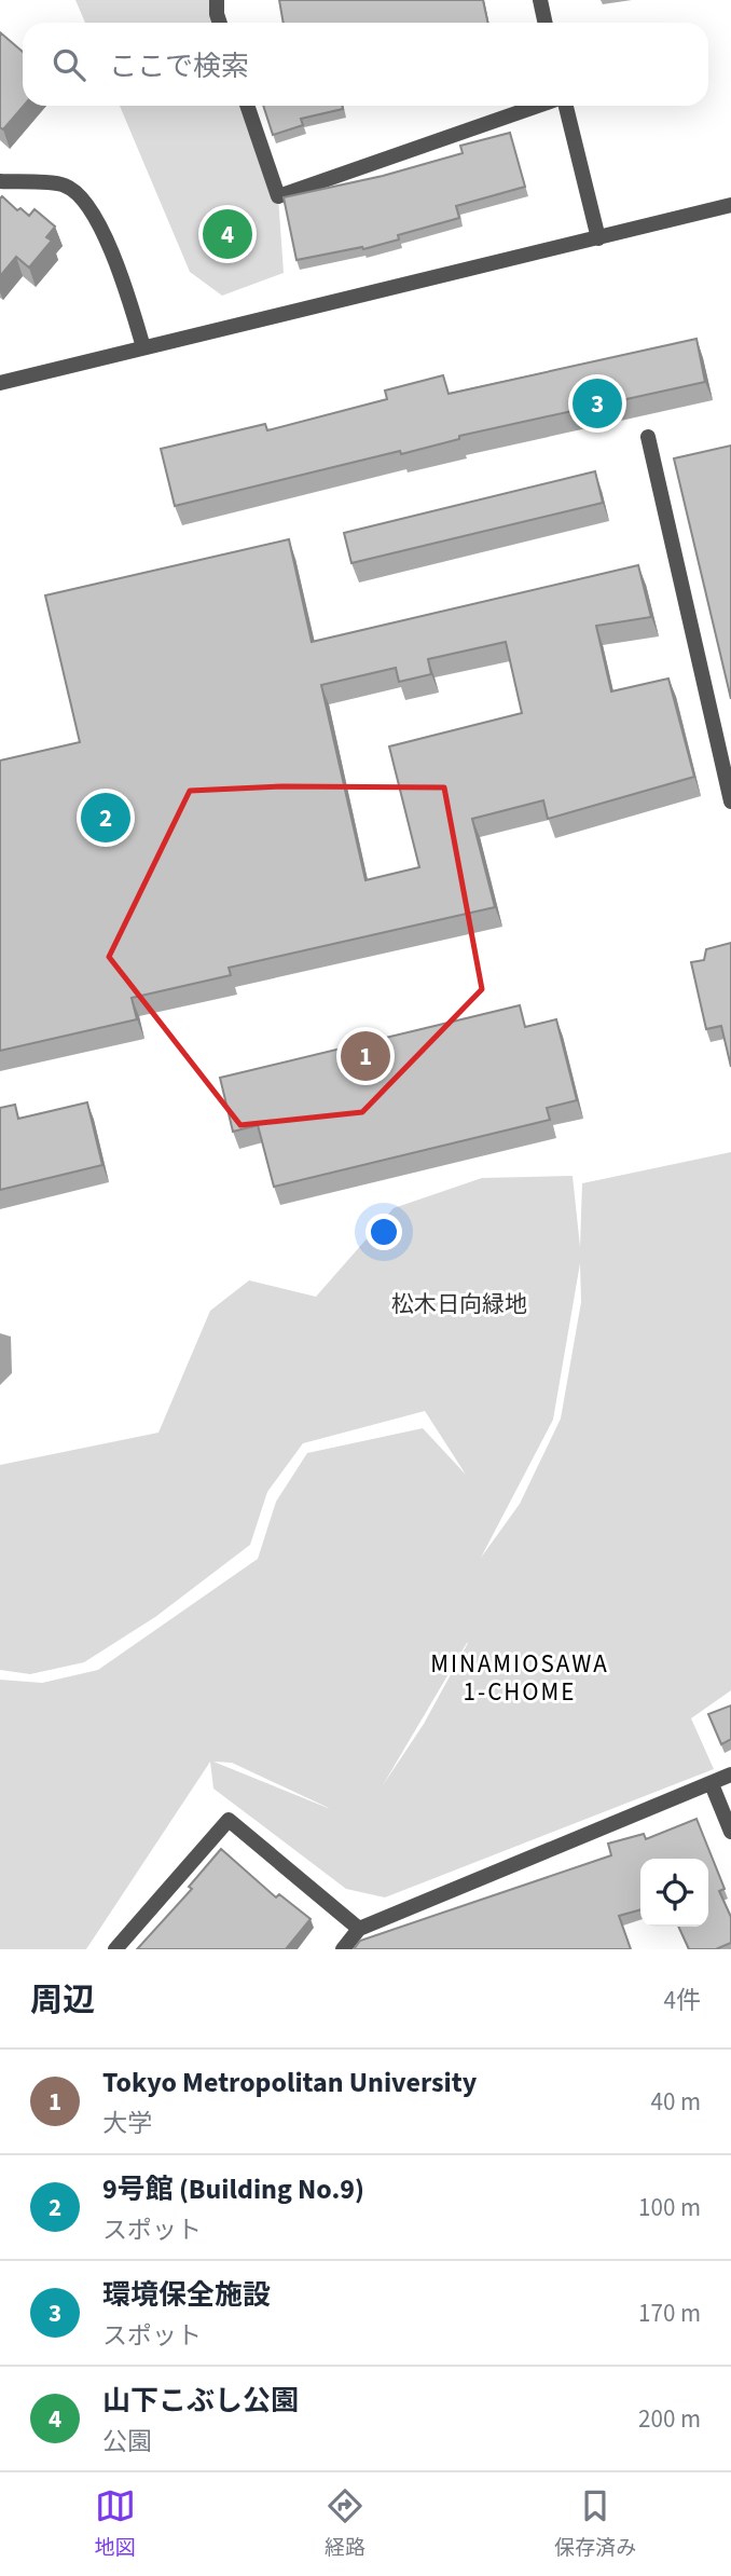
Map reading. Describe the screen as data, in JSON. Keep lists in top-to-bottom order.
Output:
{
  "districts": ["MINAMIOSAWA 1-CHOME"],
  "parks": ["松木日向緑地"],
  "page": {
    "search": "ここで検索",
    "pins": [
      "4",
      "3",
      "2",
      "1"
    ],
    "heading": ["周辺", "4件"],
    "list": [
      {
        "mark": "1",
        "name": "Tokyo Metropolitan University",
        "note": "大学",
        "value": "40 m"
      },
      {
        "mark": "2",
        "name": "9号館 (Building No.9)",
        "note": "スポット",
        "value": "100 m"
      },
      {
        "mark": "3",
        "name": "環境保全施設",
        "note": "スポット",
        "value": "170 m"
      },
      {
        "mark": "4",
        "name": "山下こぶし公園",
        "note": "公園",
        "value": "200 m"
      }
    ],
    "nav": ["地図", "経路", "保存済み"]
  }
}
